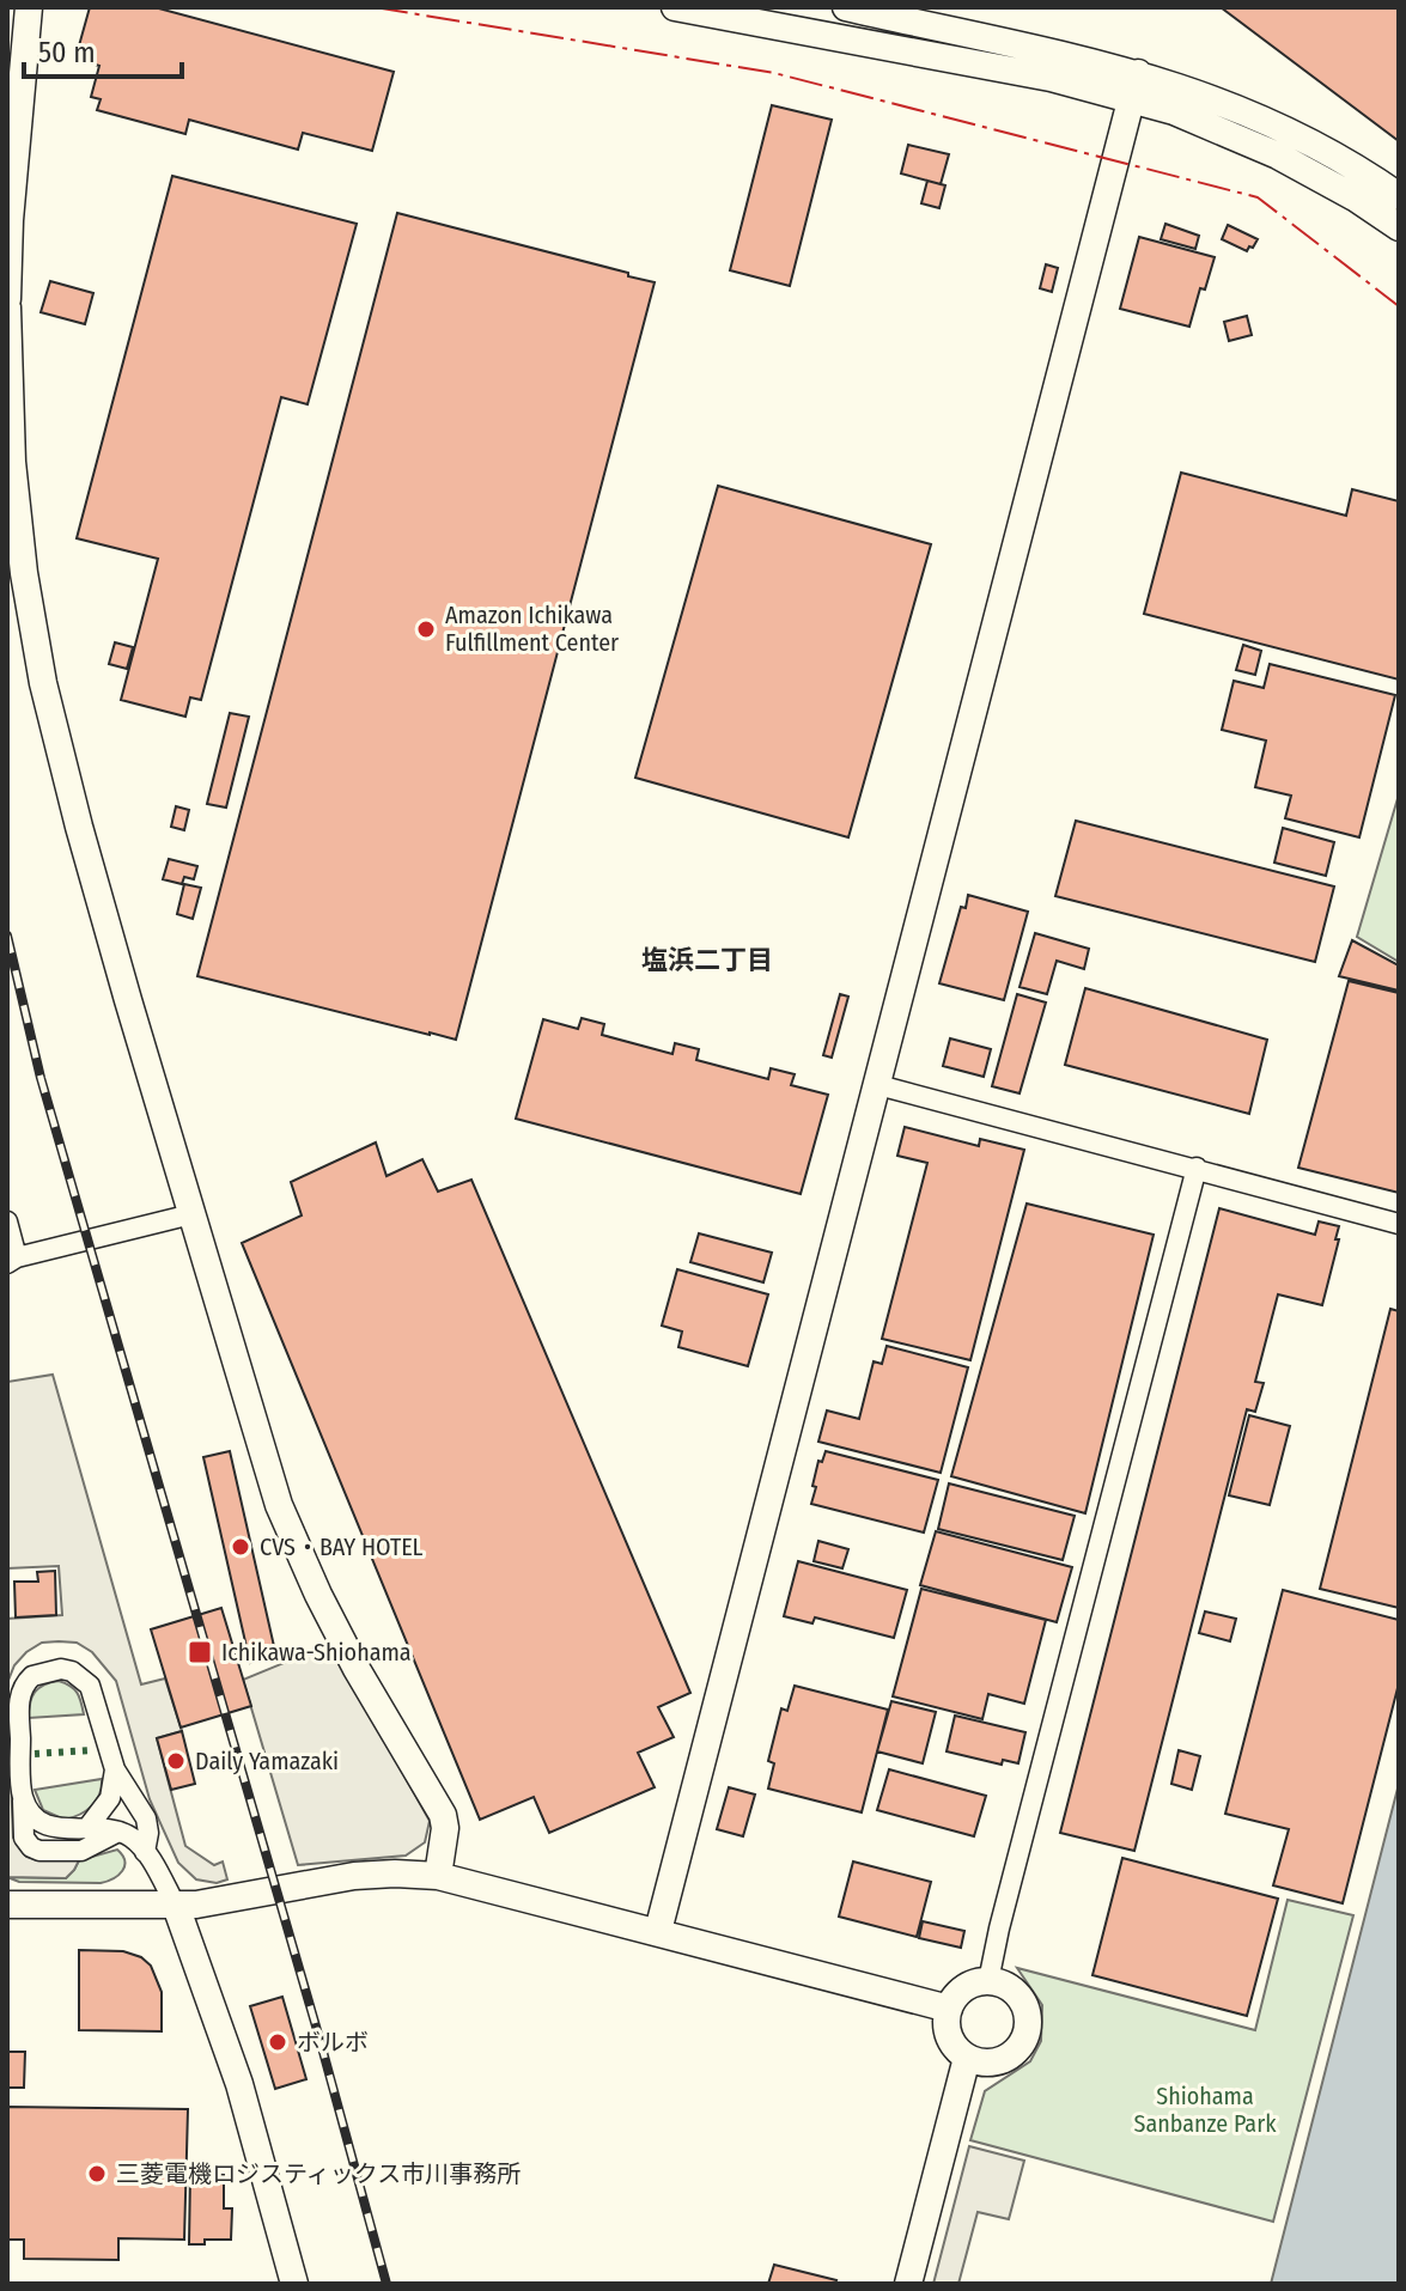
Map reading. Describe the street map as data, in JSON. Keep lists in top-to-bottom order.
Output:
{
  "districts": ["塩浜二丁目"],
  "parks": ["Shiohama Sanbanze Park"],
  "places": {
    "other": [
      "Amazon Ichikawa Fulfillment Center",
      "CVS・BAY HOTEL",
      "Daily Yamazaki",
      "ボルボ",
      "三菱電機ロジスティックス市川事務所"
    ],
    "transit": ["Ichikawa-Shiohama"]
  },
  "scale_bar": "50 m"
}
